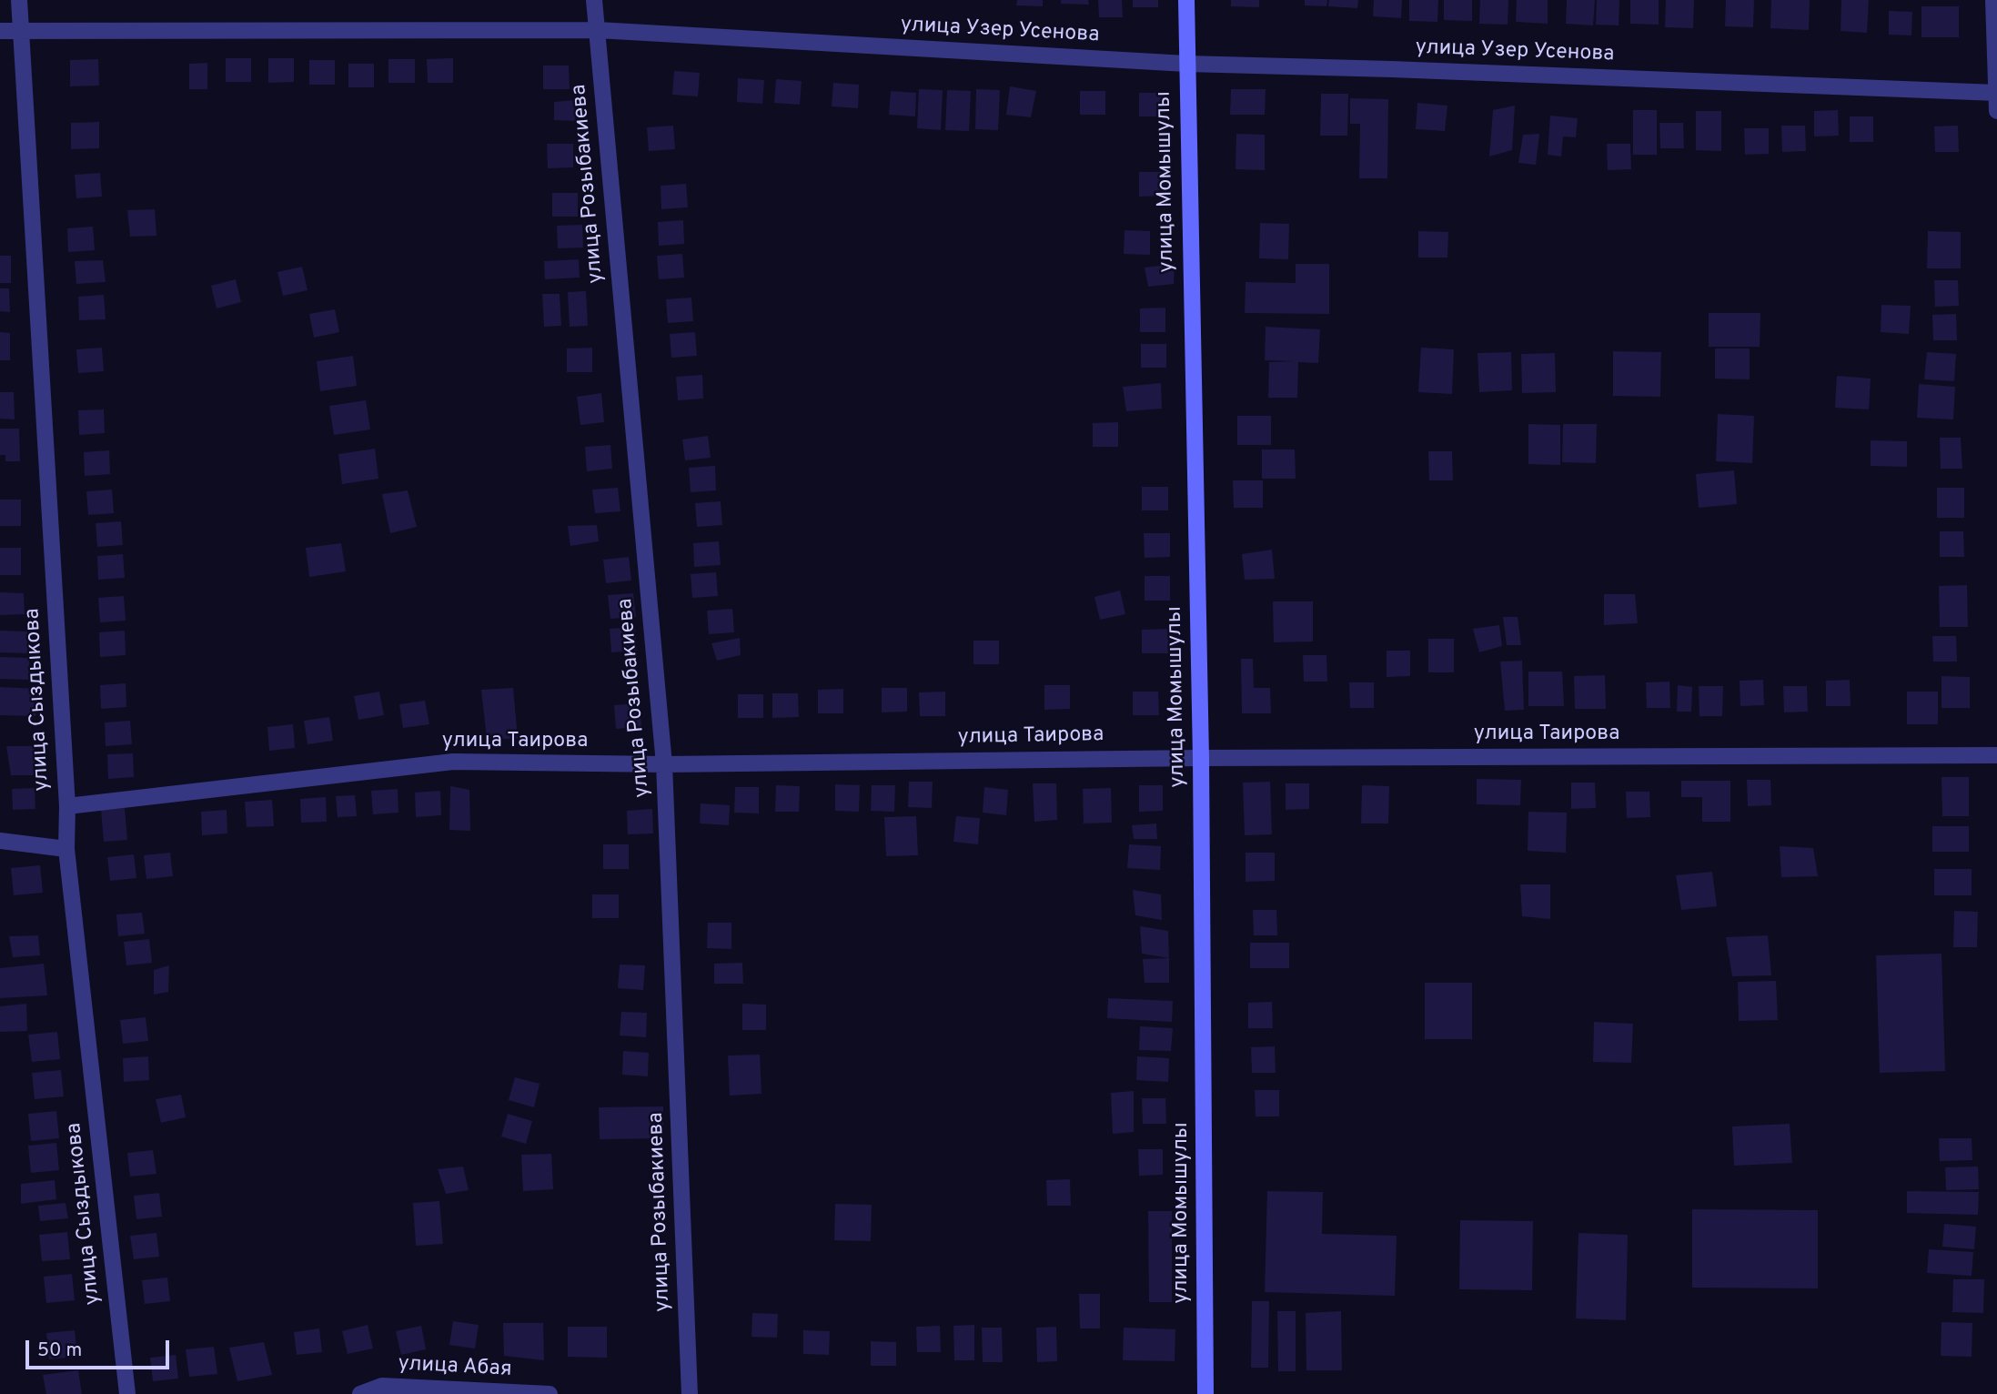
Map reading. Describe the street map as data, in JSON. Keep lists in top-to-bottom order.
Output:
{
  "streets": {
    "street": [
      "улица Узер Усенова",
      "улица Момышулы",
      "улица Розыбакиева",
      "улица Сыздыкова",
      "улица Таирова",
      "улица Абая"
    ]
  },
  "crossings": [
    ["улица Узер Усенова", "улица Момышулы"],
    ["улица Узер Усенова", "улица Розыбакиева"],
    ["улица Узер Усенова", "улица Сыздыкова"],
    ["улица Момышулы", "улица Таирова"],
    ["улица Розыбакиева", "улица Таирова"],
    ["улица Сыздыкова", "улица Таирова"]
  ],
  "scale_bar": "50 m"
}
